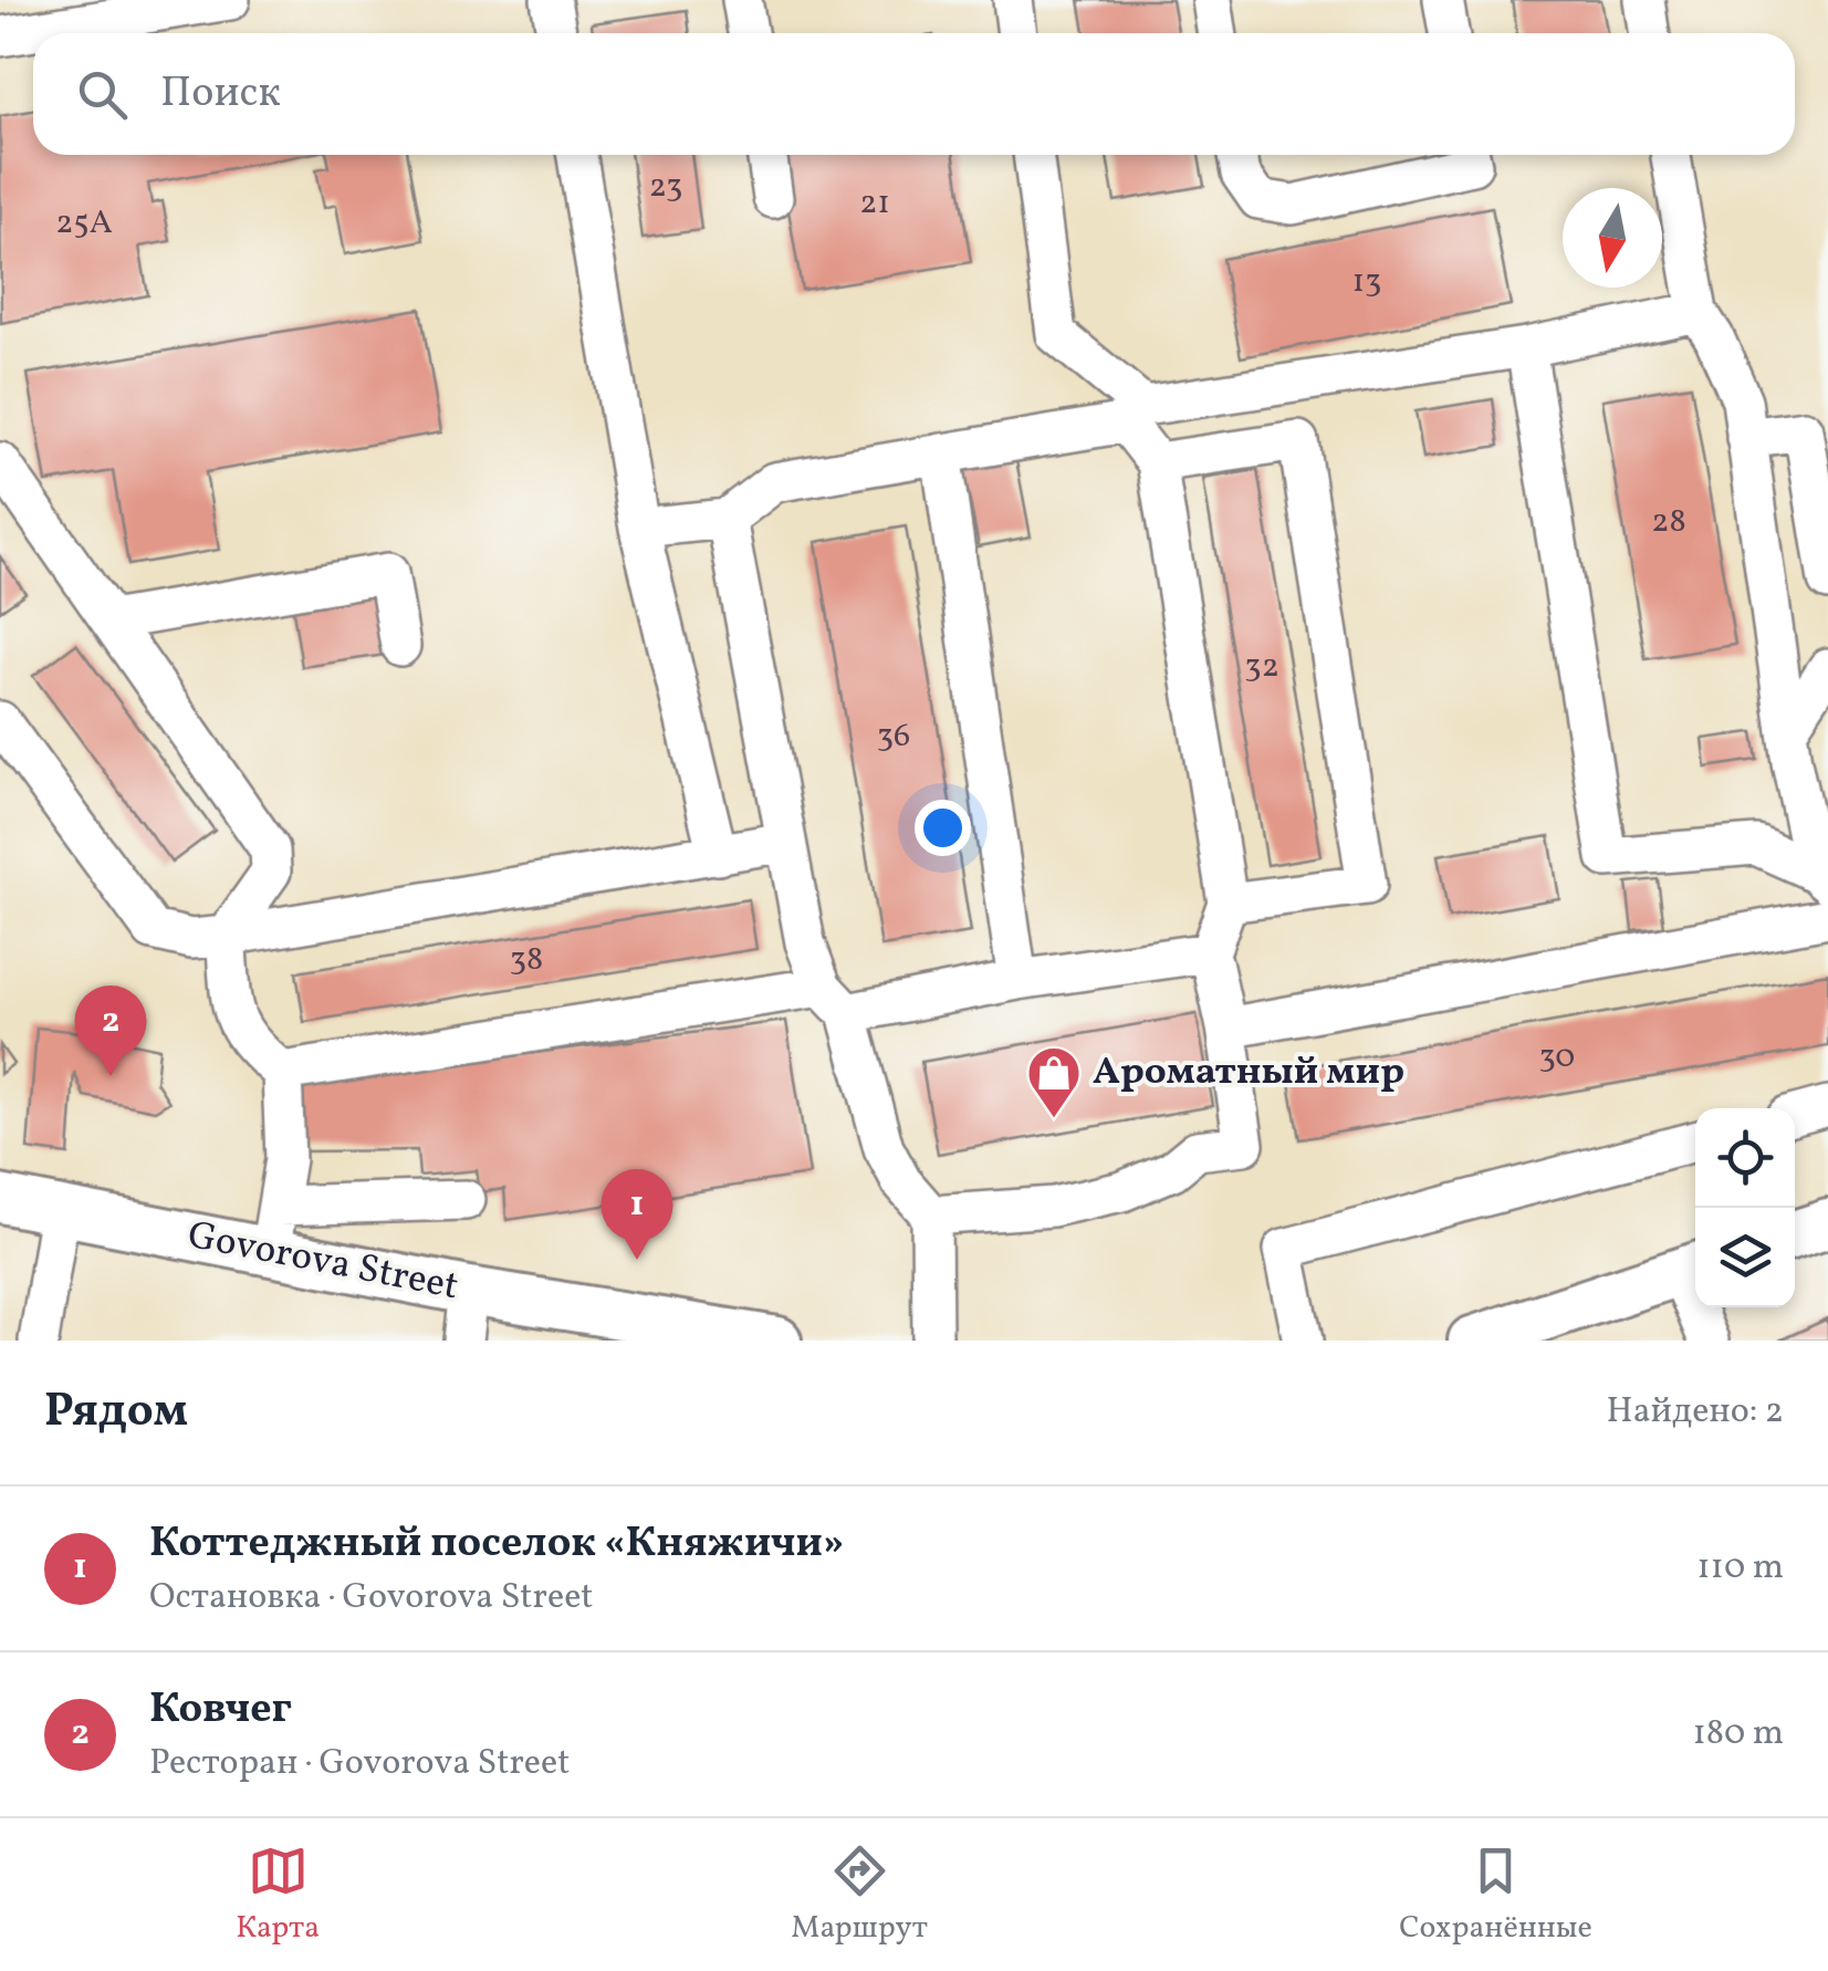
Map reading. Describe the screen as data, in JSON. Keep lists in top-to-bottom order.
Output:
{
  "streets": {
    "main road": ["Govorova Street"]
  },
  "places": {
    "shop": ["Ароматный мир"]
  },
  "house_numbers": [
    "23",
    "21",
    "25А",
    "13",
    "28",
    "32",
    "36",
    "38",
    "30"
  ],
  "north": "bottom",
  "page": {
    "search": "Поиск",
    "pins": ["2", "1"],
    "heading": ["Рядом", "Найдено: 2"],
    "list": [
      {
        "mark": "1",
        "name": "Коттеджный поселок «Княжичи»",
        "note": "Остановка · Govorova Street",
        "value": "110 m"
      },
      {
        "mark": "2",
        "name": "Ковчег",
        "note": "Ресторан · Govorova Street",
        "value": "180 m"
      }
    ],
    "nav": ["Карта", "Маршрут", "Сохранённые"]
  }
}
